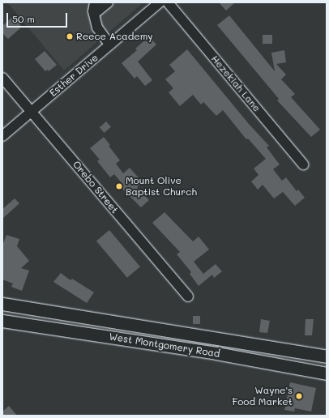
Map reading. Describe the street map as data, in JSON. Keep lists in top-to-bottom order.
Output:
{
  "streets": {
    "main road": ["West Montgomery Road"],
    "street": ["Esther Drive", "Hezekiah Lane", "Orebo Street"]
  },
  "crossings": [
    ["Esther Drive", "Orebo Street"]
  ],
  "places": ["Reece Academy", "Mount Olive Baptist Church", "Wayne's Food Market"],
  "scale_bar": "50 m"
}
